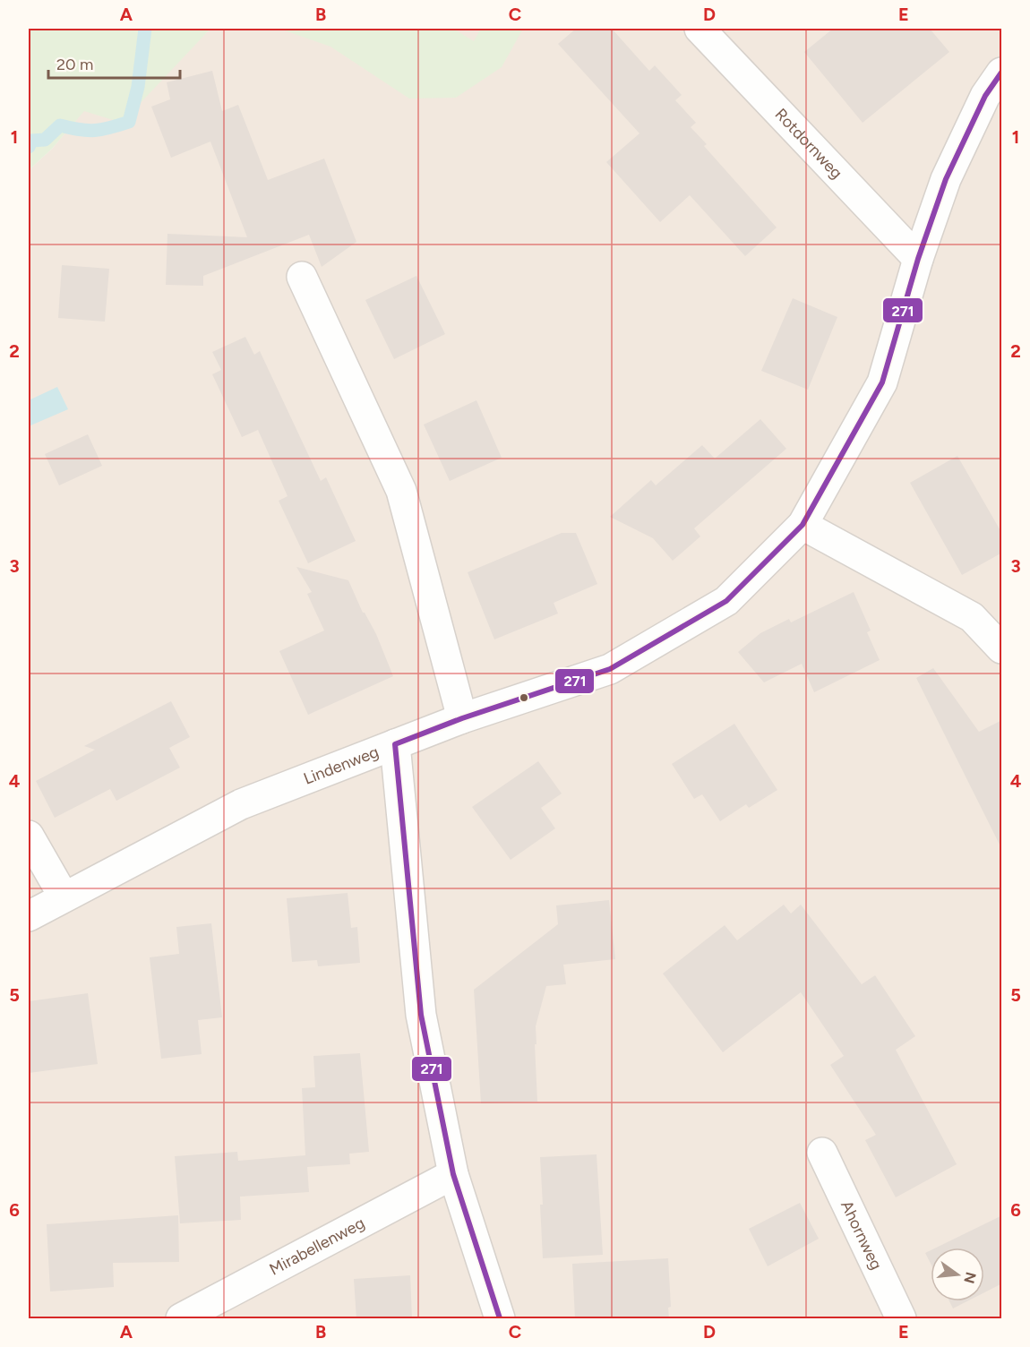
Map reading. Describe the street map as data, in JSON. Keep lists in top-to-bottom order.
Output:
{
  "streets": {
    "street": [
      "Rotdornweg",
      "Lindenweg",
      "Ahornweg",
      "Mirabellenweg"
    ]
  },
  "crossings": [
    ["Rotdornweg", "Lindenweg"]
  ],
  "lines": ["transit line 271"],
  "scale_bar": "20 m",
  "north": "right",
  "grid": {
    "columns": [
      "A",
      "B",
      "C",
      "D",
      "E"
    ],
    "rows": [
      "1",
      "2",
      "3",
      "4",
      "5",
      "6"
    ]
  }
}
